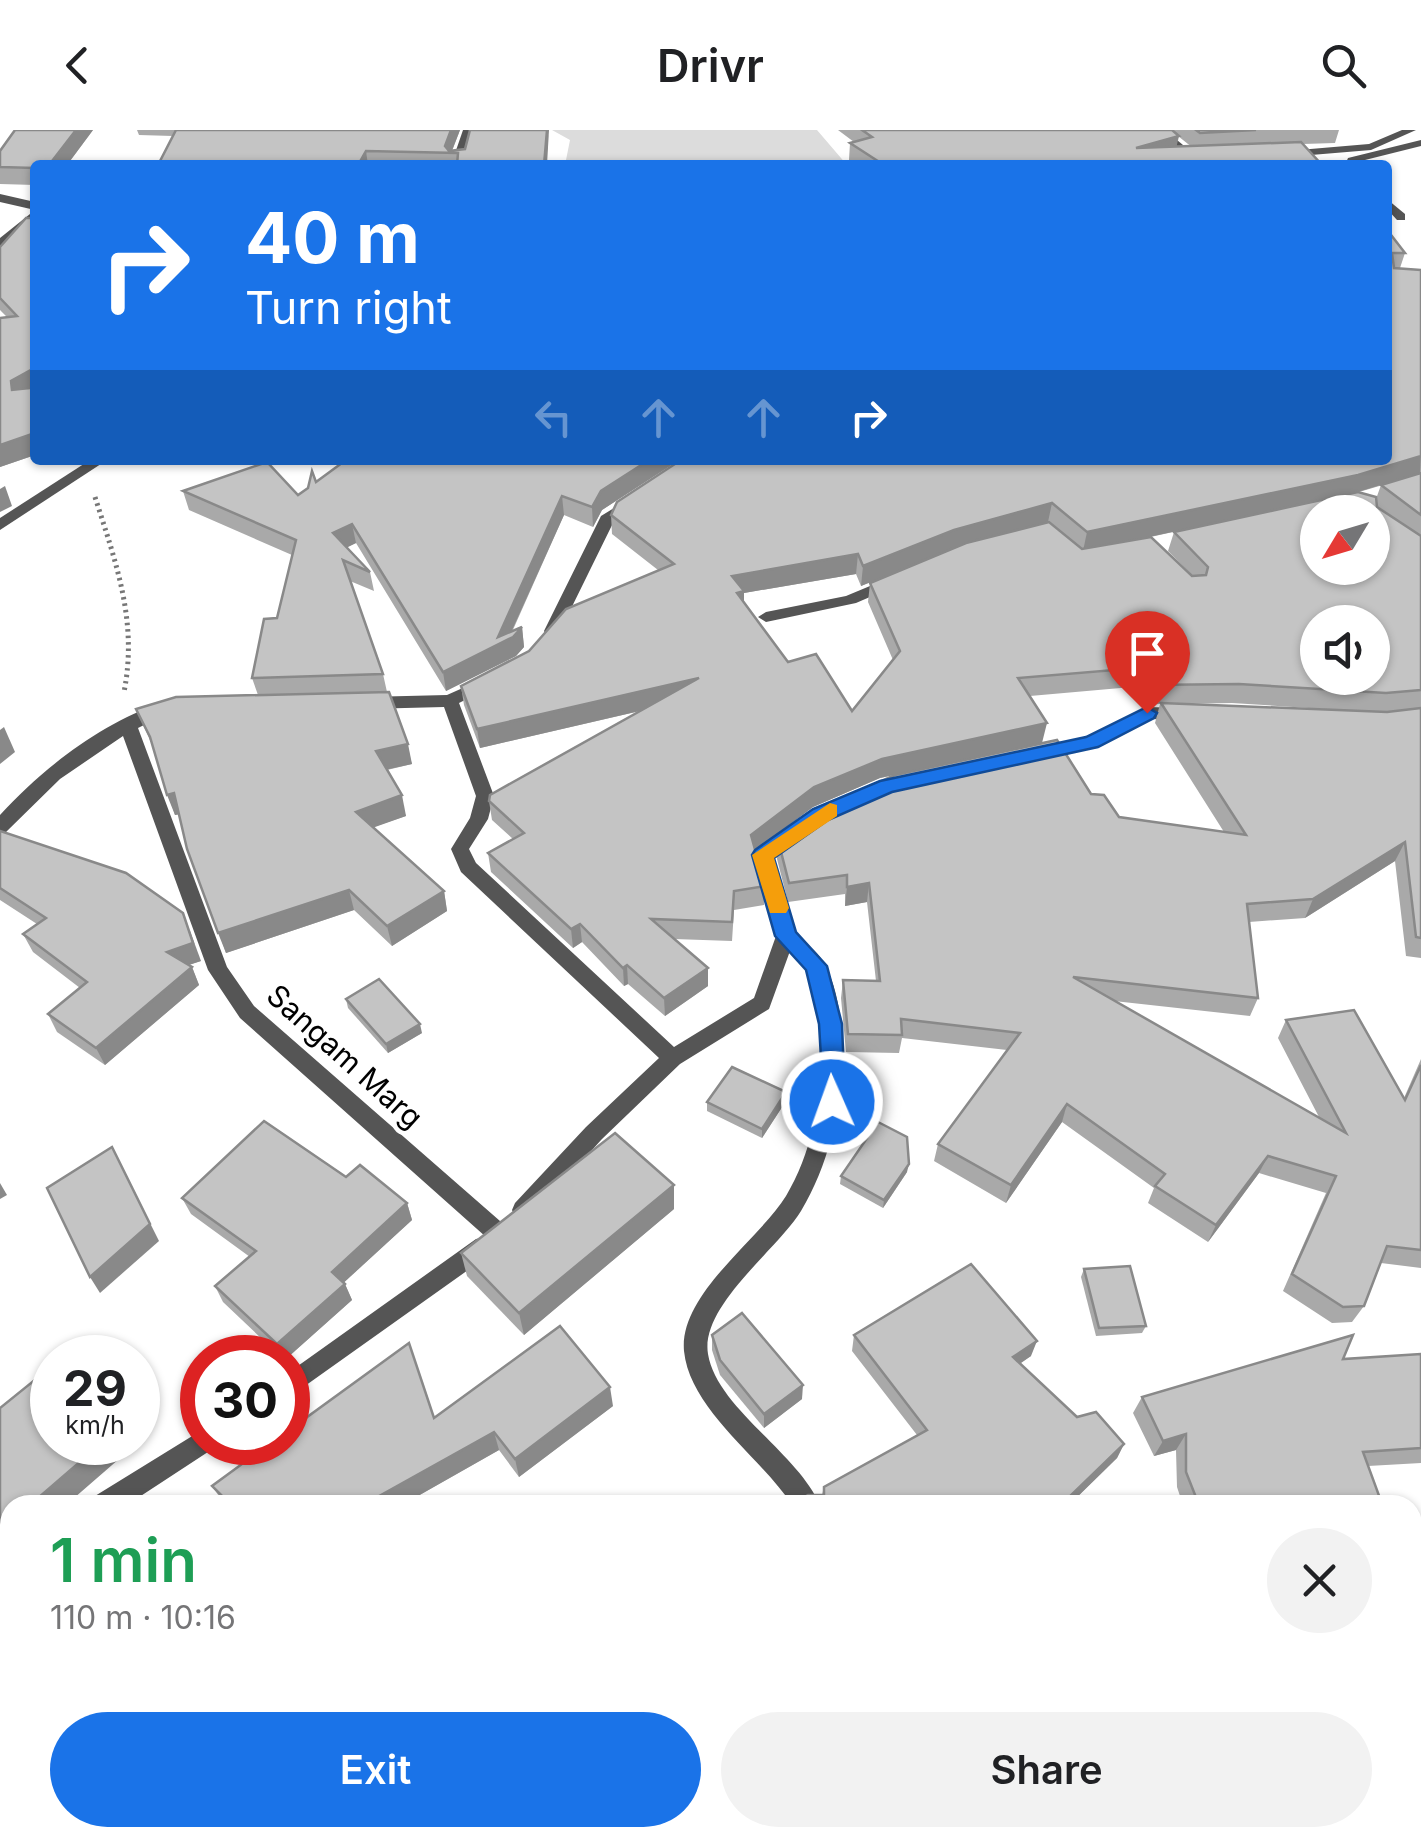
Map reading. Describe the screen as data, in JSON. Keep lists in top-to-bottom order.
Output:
{
  "streets": {
    "street": ["Sangam Marg"]
  },
  "north": "bottom left",
  "page": {
    "header": "Drivr",
    "turn": ["40 m", "Turn right"],
    "speed": "29 km/h",
    "limit": "30",
    "heading": ["1 min", "110 m · 10:16"],
    "buttons": ["Exit", "Share"]
  }
}
